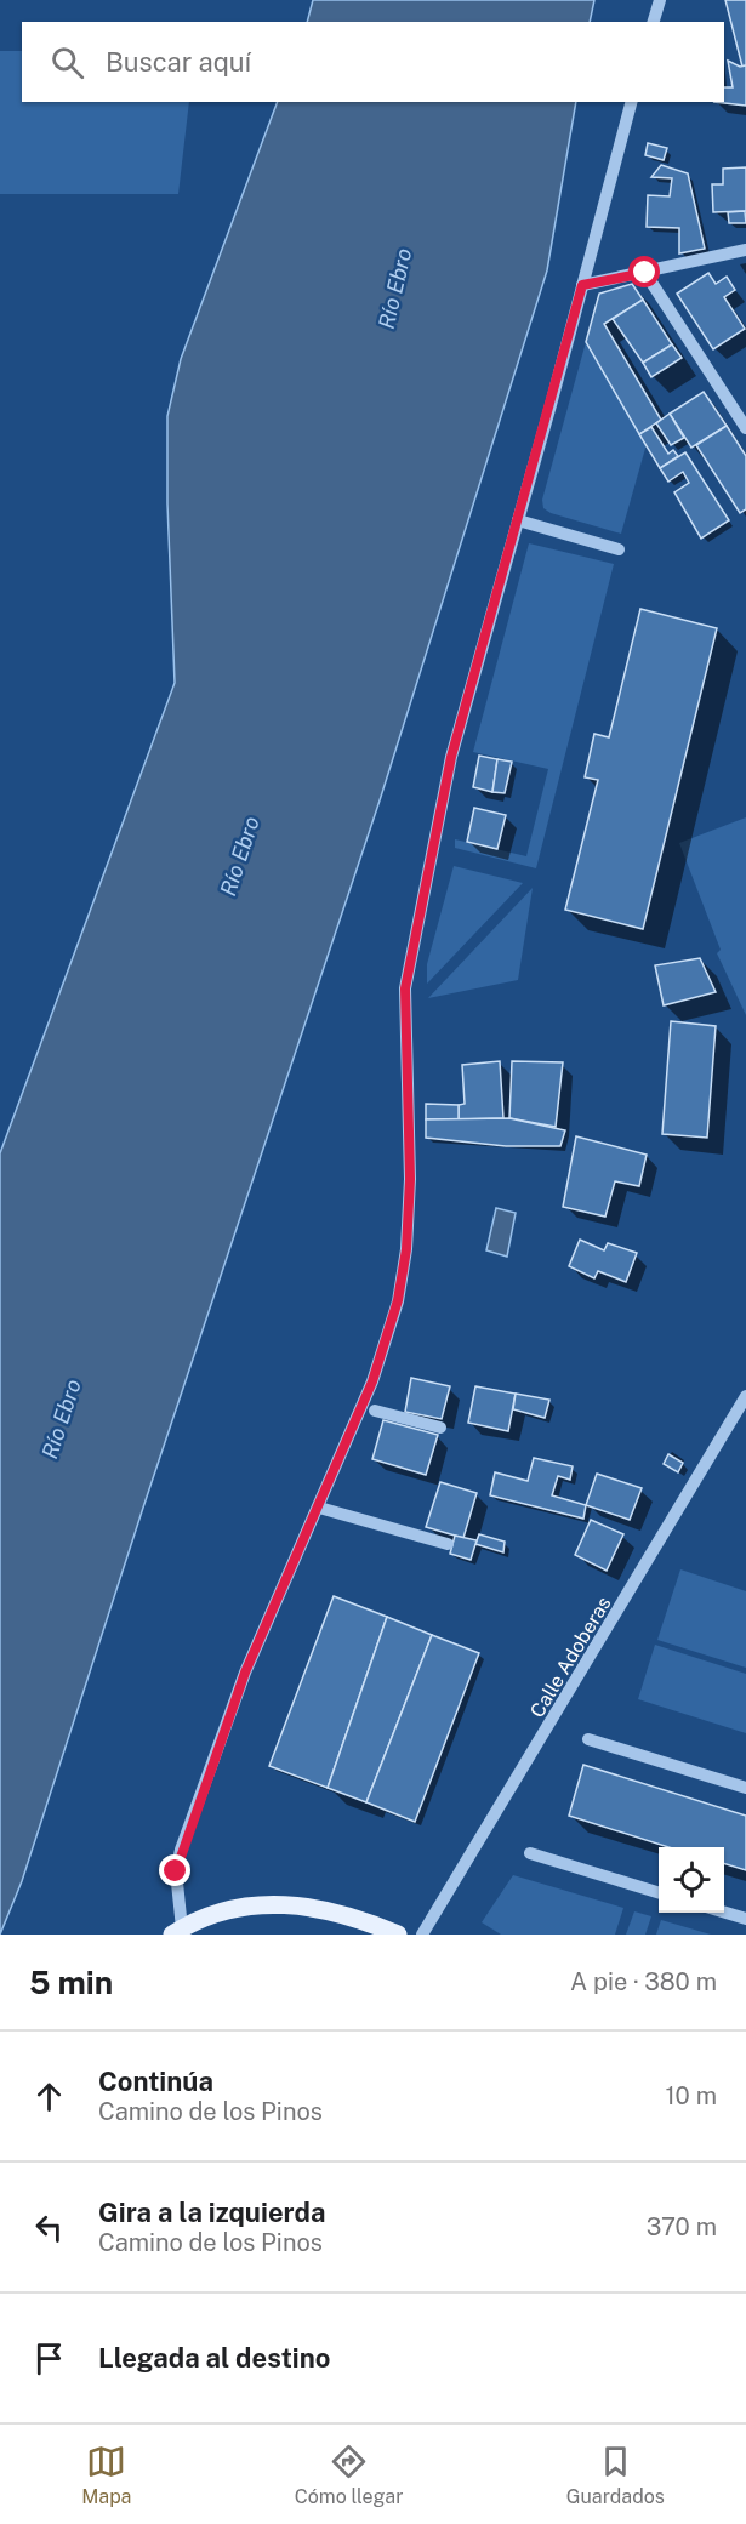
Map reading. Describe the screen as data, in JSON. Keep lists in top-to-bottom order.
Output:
{
  "streets": {
    "street": ["Calle Adoberas"]
  },
  "water": ["Río Ebro"],
  "page": {
    "search": "Buscar aquí",
    "heading": ["5 min", "A pie · 380 m"],
    "list": [
      ["Continúa", "Camino de los Pinos", "10 m"],
      ["Gira a la izquierda", "Camino de los Pinos", "370 m"],
      "Llegada al destino"
    ],
    "nav": ["Mapa", "Cómo llegar", "Guardados"]
  }
}
